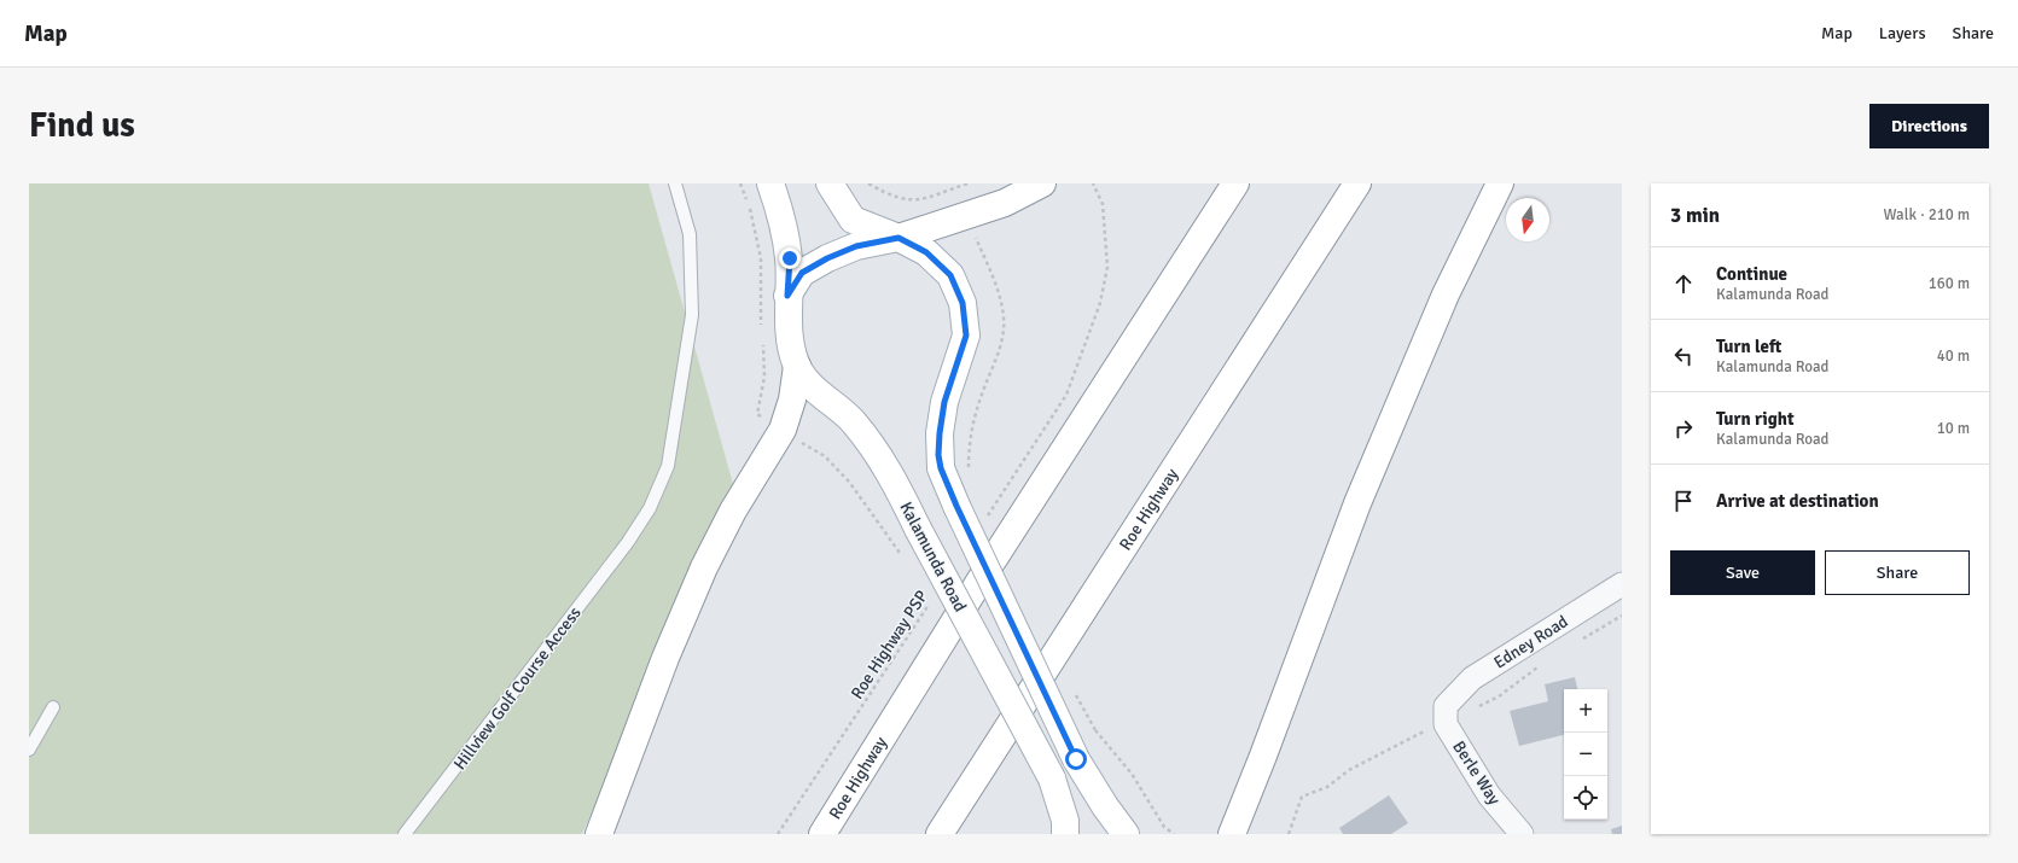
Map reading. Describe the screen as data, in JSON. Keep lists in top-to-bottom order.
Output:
{
  "streets": {
    "main road": ["Roe Highway", "Kalamunda Road"],
    "street": ["Edney Road", "Berle Way"],
    "lane": ["Hillview Golf Course Access"],
    "path": ["Roe Highway PSP"]
  },
  "crossings": [
    ["Edney Road", "Berle Way"]
  ],
  "north": "bottom",
  "page": {
    "header": "Map",
    "nav": ["Map", "Layers", "Share"],
    "buttons": [
      "Directions",
      ["Save", "Share"]
    ],
    "title": "Find us",
    "heading": ["3 min", "Walk · 210 m"],
    "list": [
      ["Continue", "Kalamunda Road", "160 m"],
      ["Turn left", "Kalamunda Road", "40 m"],
      ["Turn right", "Kalamunda Road", "10 m"],
      "Arrive at destination"
    ],
    "map_buttons": ["+", "−"]
  }
}
